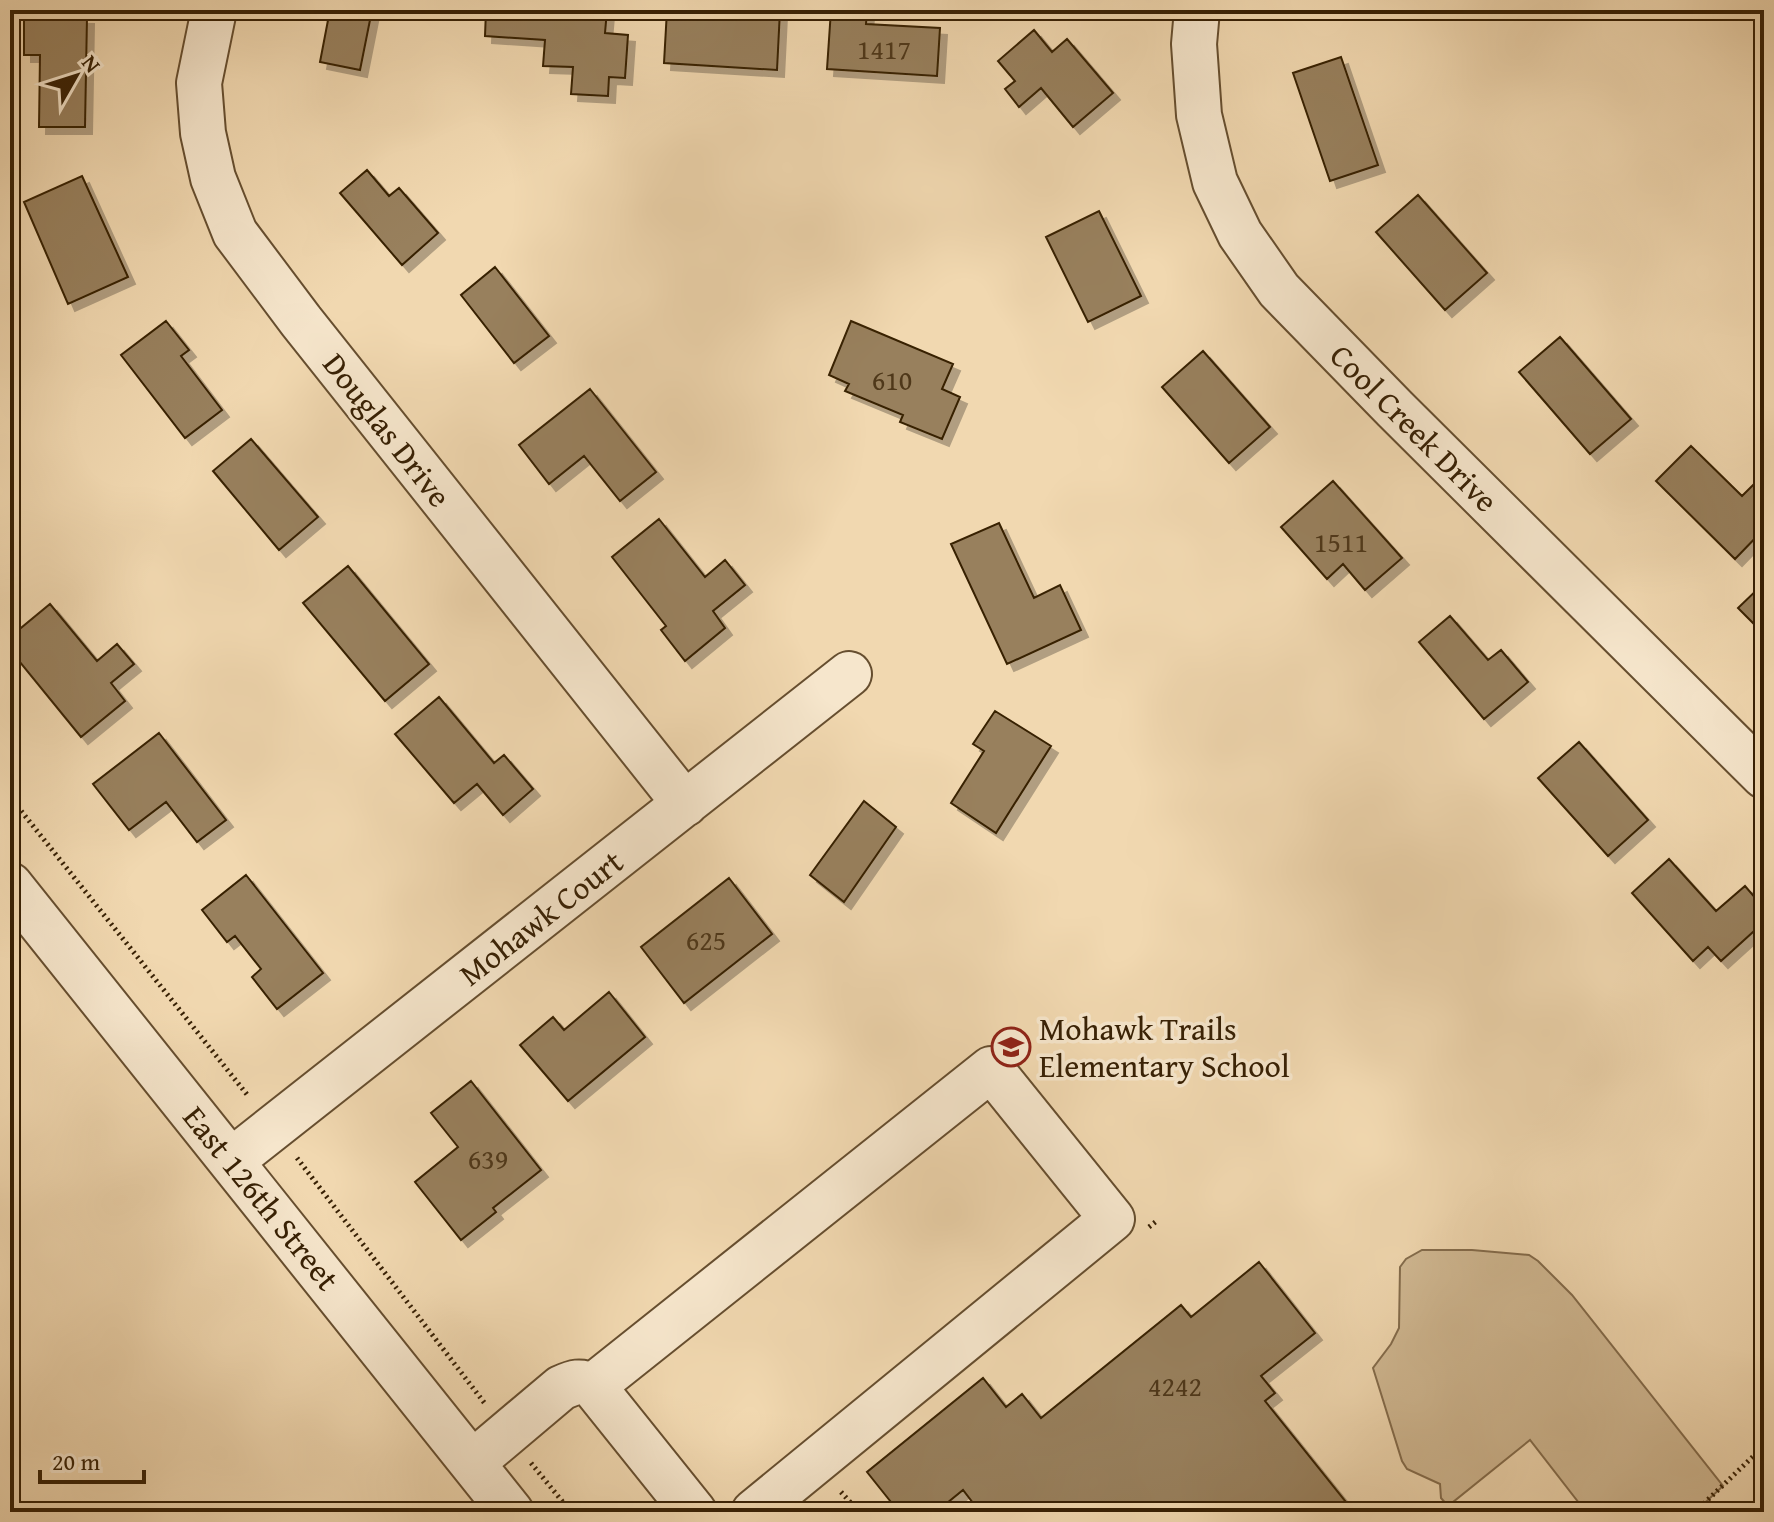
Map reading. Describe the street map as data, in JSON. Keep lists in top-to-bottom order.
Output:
{
  "streets": {
    "street": [
      "Cool Creek Drive",
      "Douglas Drive",
      "Mohawk Court",
      "East 126th Street"
    ]
  },
  "crossings": [
    ["Douglas Drive", "Mohawk Court"],
    ["Mohawk Court", "East 126th Street"]
  ],
  "places": {
    "school or university": ["Mohawk Trails Elementary School"]
  },
  "house_numbers": [
    "1417",
    "610",
    "1511",
    "625",
    "639",
    "4242"
  ],
  "scale_bar": "20 m",
  "north": "top right"
}
